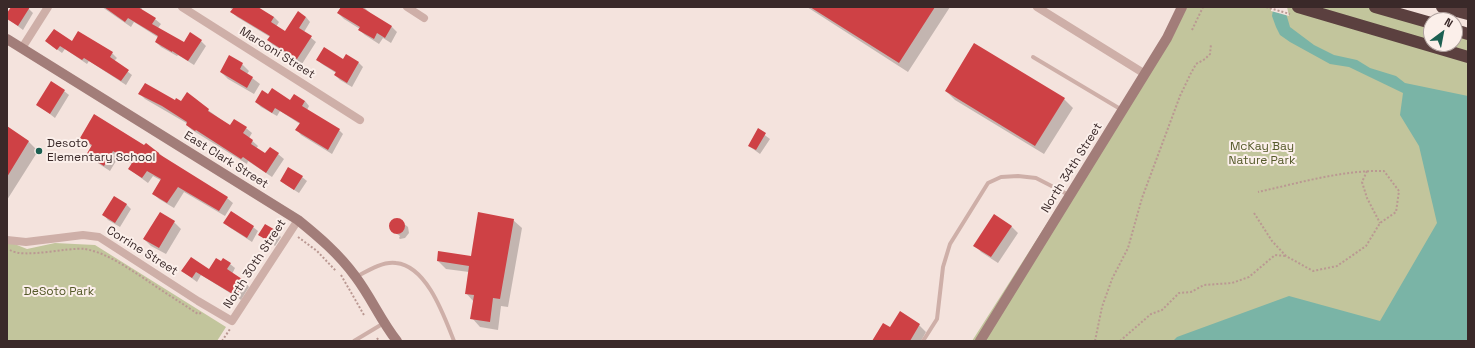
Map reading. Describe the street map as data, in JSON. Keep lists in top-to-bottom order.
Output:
{
  "streets": {
    "street": [
      "Marconi Street",
      "East Clark Street",
      "North 34th Street",
      "Corrine Street",
      "North 30th Street"
    ]
  },
  "crossings": [
    ["East Clark Street", "North 30th Street"],
    ["Corrine Street", "North 30th Street"]
  ],
  "parks": ["McKay Bay Nature Park", "DeSoto Park"],
  "places": ["Desoto Elementary School"],
  "north": "top right"
}
